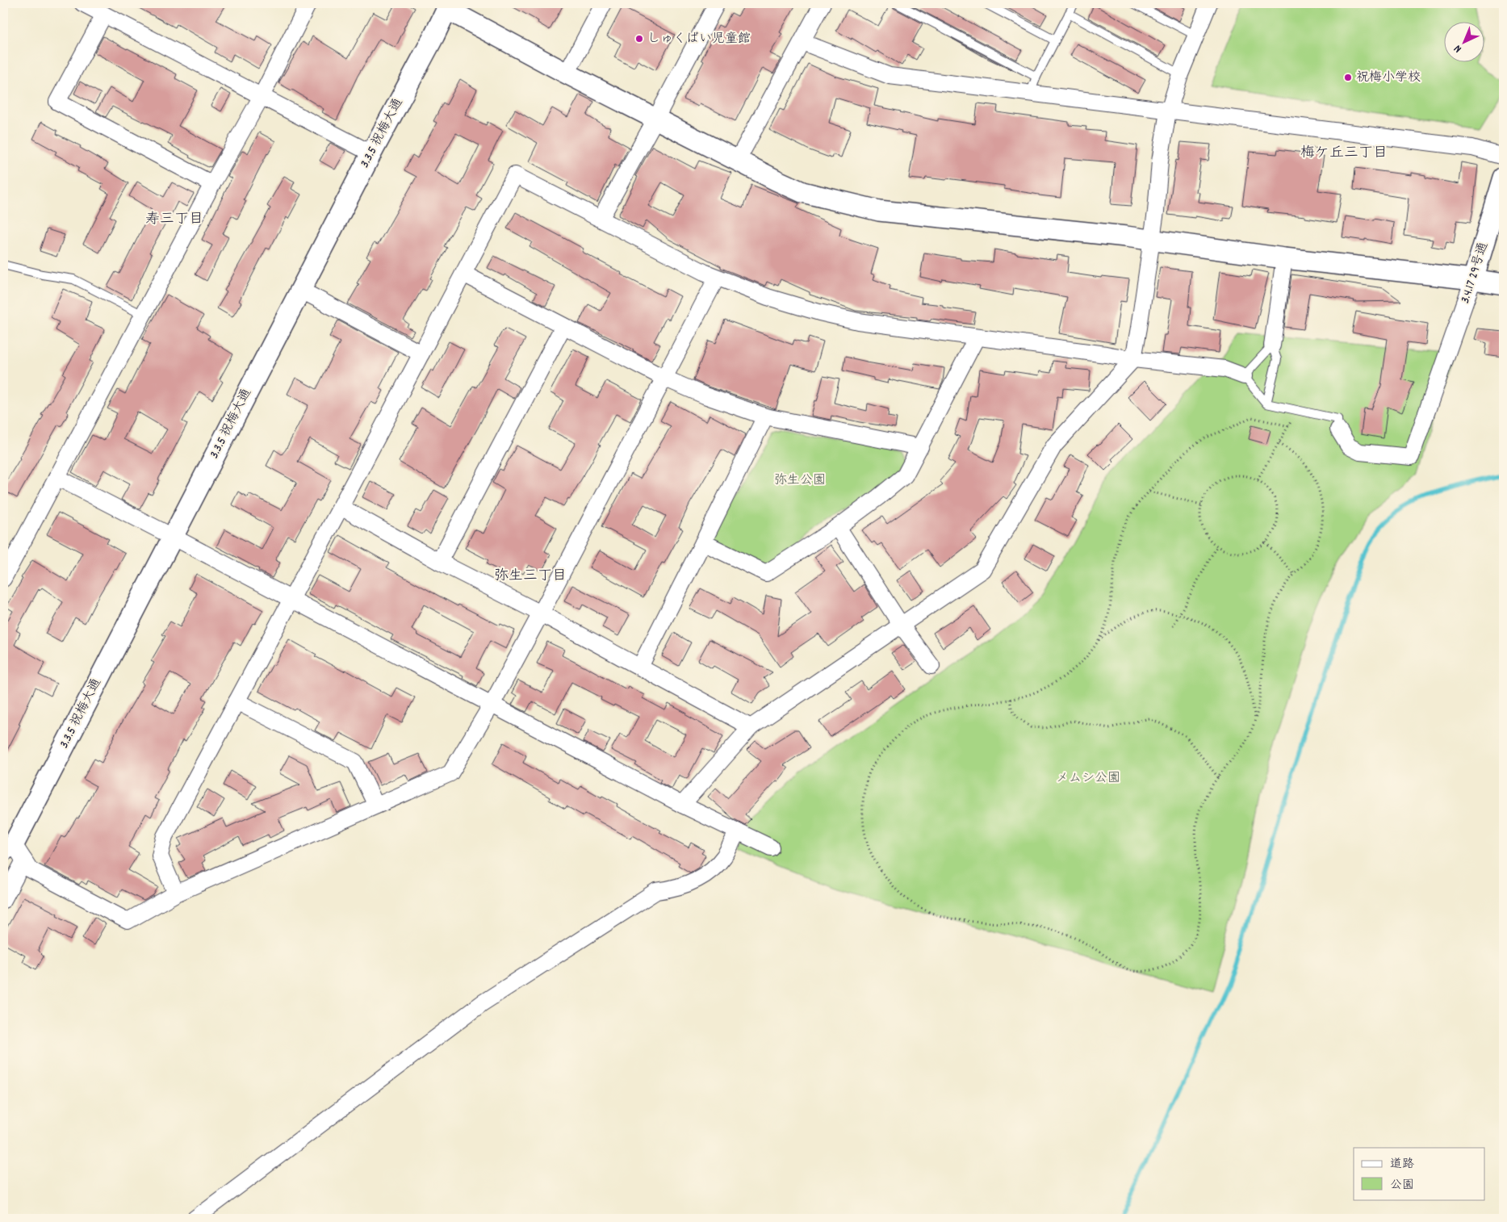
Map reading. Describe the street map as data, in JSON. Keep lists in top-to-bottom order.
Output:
{
  "streets": {
    "street": ["3.3.5 祝梅大通", "3.4.17 29号通"]
  },
  "districts": ["梅ケ丘三丁目", "寿三丁目", "弥生三丁目"],
  "parks": ["弥生公園", "メムシ公園"],
  "places": ["しゅくばい児童館", "祝梅小学校"],
  "legend": ["道路", "公園"],
  "north": "bottom left"
}
